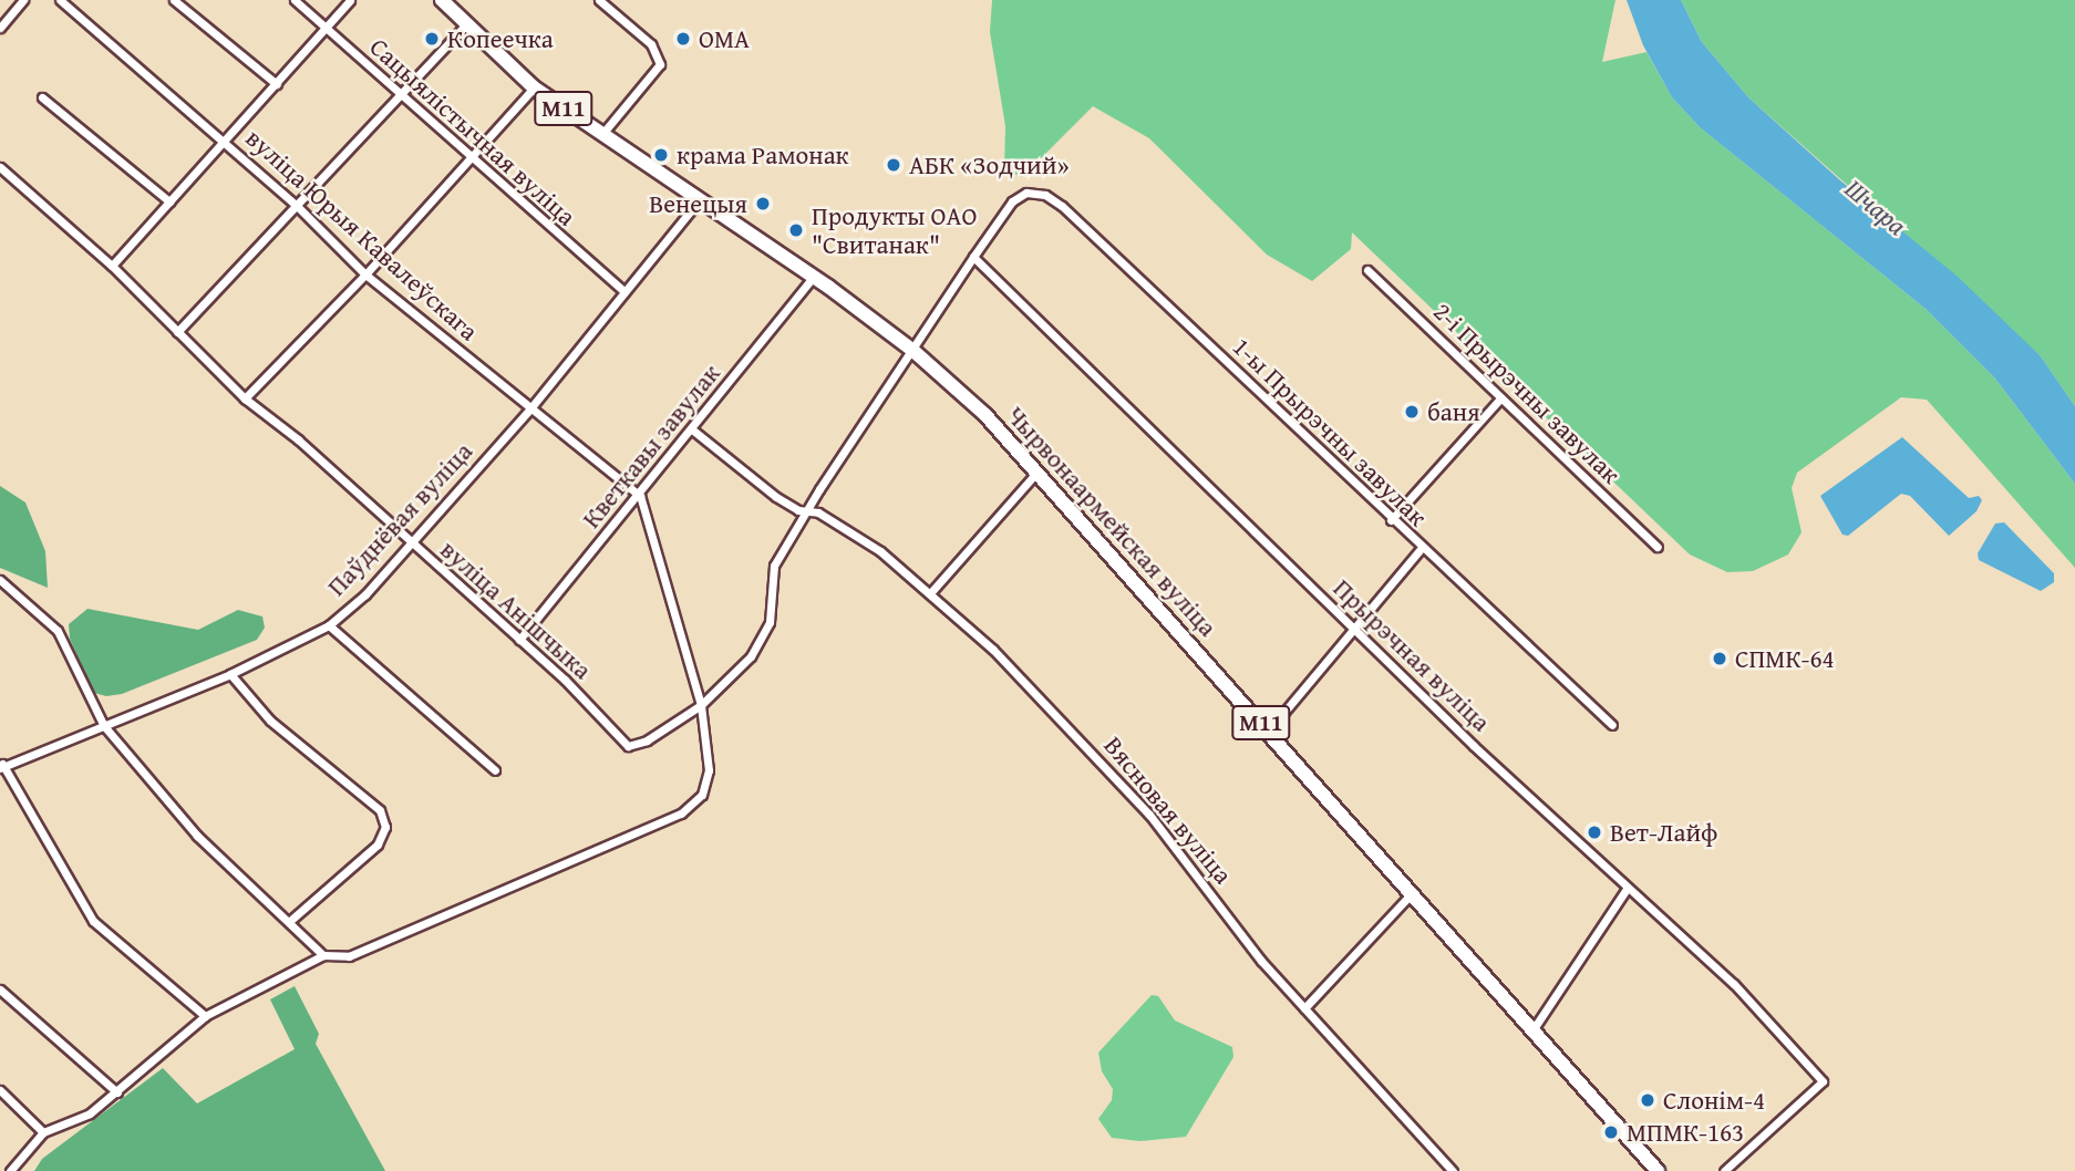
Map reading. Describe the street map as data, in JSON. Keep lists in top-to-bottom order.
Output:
{
  "streets": {
    "highway": ["М11", "Чырвонаармейская вуліца"],
    "street": [
      "Сацыялістычная вуліца",
      "вуліца Юрыя Кавалеўскага",
      "2-і Прырэчны завулак",
      "1-ы Прырэчны завулак",
      "Кветкавы завулак",
      "Паўднёвая вуліца",
      "вуліца Анішчыка",
      "Прырэчная вуліца",
      "Вясновая вуліца"
    ]
  },
  "crossings": [
    ["Сацыялістычная вуліца", "Паўднёвая вуліца"],
    ["вуліца Юрыя Кавалеўскага", "Кветкавы завулак"],
    ["вуліца Юрыя Кавалеўскага", "Паўднёвая вуліца"],
    ["1-ы Прырэчны завулак", "вуліца Анішчыка"],
    ["Кветкавы завулак", "Чырвонаармейская вуліца"],
    ["Кветкавы завулак", "вуліца Анішчыка"],
    ["Паўднёвая вуліца", "Чырвонаармейская вуліца"],
    ["Паўднёвая вуліца", "вуліца Анішчыка"],
    ["Чырвонаармейская вуліца", "вуліца Анішчыка"],
    ["вуліца Анішчыка", "Прырэчная вуліца"],
    ["вуліца Анішчыка", "Вясновая вуліца"]
  ],
  "water": ["Шчара"],
  "places": [
    "Копеечка",
    "ОМА",
    "крама Рамонак",
    "АБК «Зодчий»",
    "Венецыя",
    "Продукты ОАО \"Свитанак\"",
    "баня",
    "СПМК-64",
    "Вет-Лайф",
    "Слонім-4",
    "МПМК-163"
  ]
}
